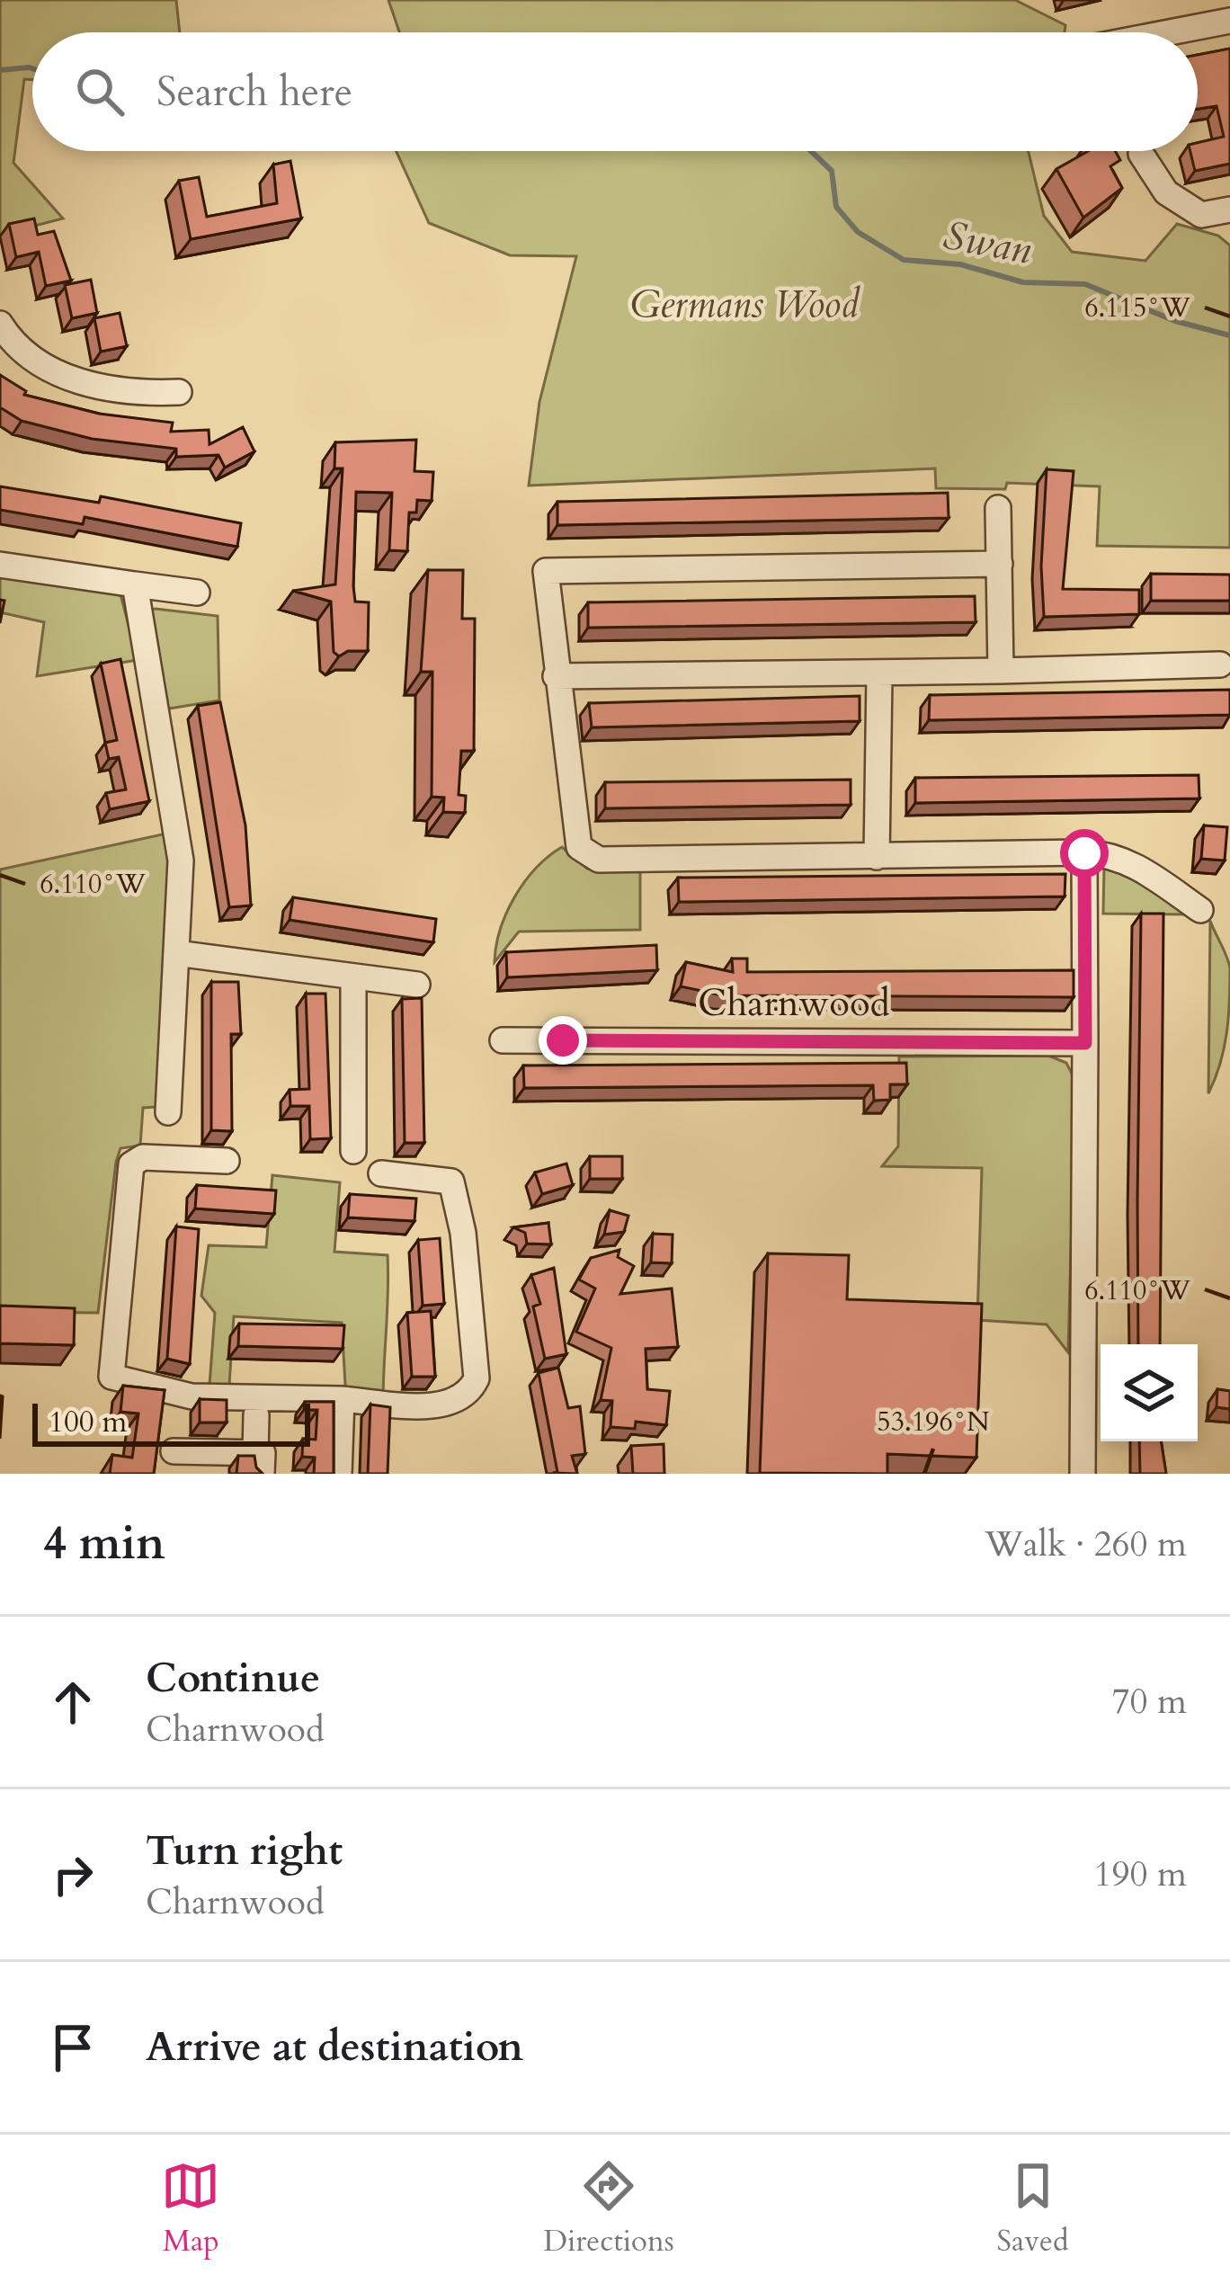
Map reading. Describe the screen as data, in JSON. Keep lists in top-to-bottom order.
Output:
{
  "streets": {
    "street": ["Charnwood"]
  },
  "water": ["Swan"],
  "parks": ["Germans Wood"],
  "scale_bar": "100 m",
  "page": {
    "search": "Search here",
    "scale": "100 m",
    "heading": ["4 min", "Walk · 260 m"],
    "list": [
      ["Continue", "Charnwood", "70 m"],
      ["Turn right", "Charnwood", "190 m"],
      "Arrive at destination"
    ],
    "nav": ["Map", "Directions", "Saved"]
  },
  "coordinates": ["6.115°W", "6.110°W", "53.196°N"]
}
